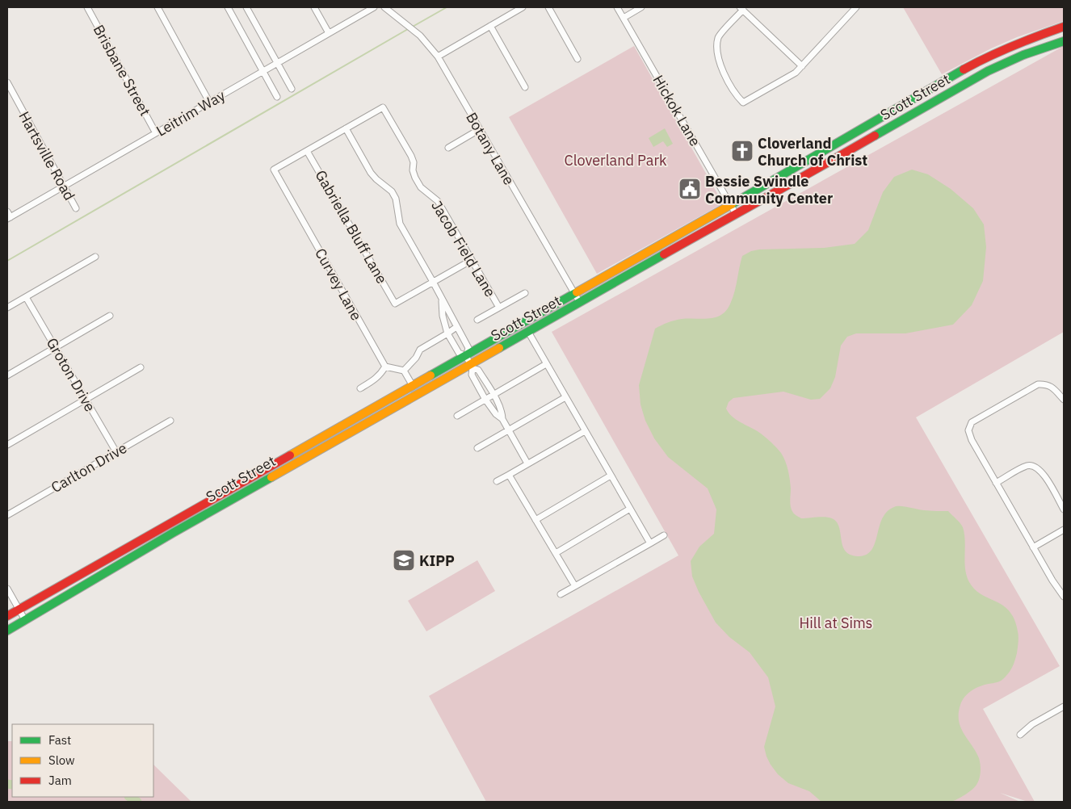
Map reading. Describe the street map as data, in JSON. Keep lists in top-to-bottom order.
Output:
{
  "streets": {
    "main road": ["Scott Street"],
    "street": [
      "Brisbane Street",
      "Hickok Lane",
      "Leitrim Way",
      "Botany Lane",
      "Hartsville Road",
      "Gabriella Bluff Lane",
      "Jacob Field Lane",
      "Curvey Lane",
      "Groton Drive",
      "Carlton Drive"
    ]
  },
  "crossings": [
    ["Brisbane Street", "Leitrim Way"],
    ["Scott Street", "Hickok Lane"],
    ["Scott Street", "Botany Lane"],
    ["Leitrim Way", "Hartsville Road"],
    ["Gabriella Bluff Lane", "Curvey Lane"],
    ["Groton Drive", "Carlton Drive"]
  ],
  "parks": ["Cloverland Park", "Hill at Sims"],
  "places": {
    "church": ["Cloverland Church of Christ"],
    "public building": ["Bessie Swindle Community Center"],
    "school or university": ["KIPP"]
  },
  "legend": ["Fast", "Slow", "Jam"]
}
